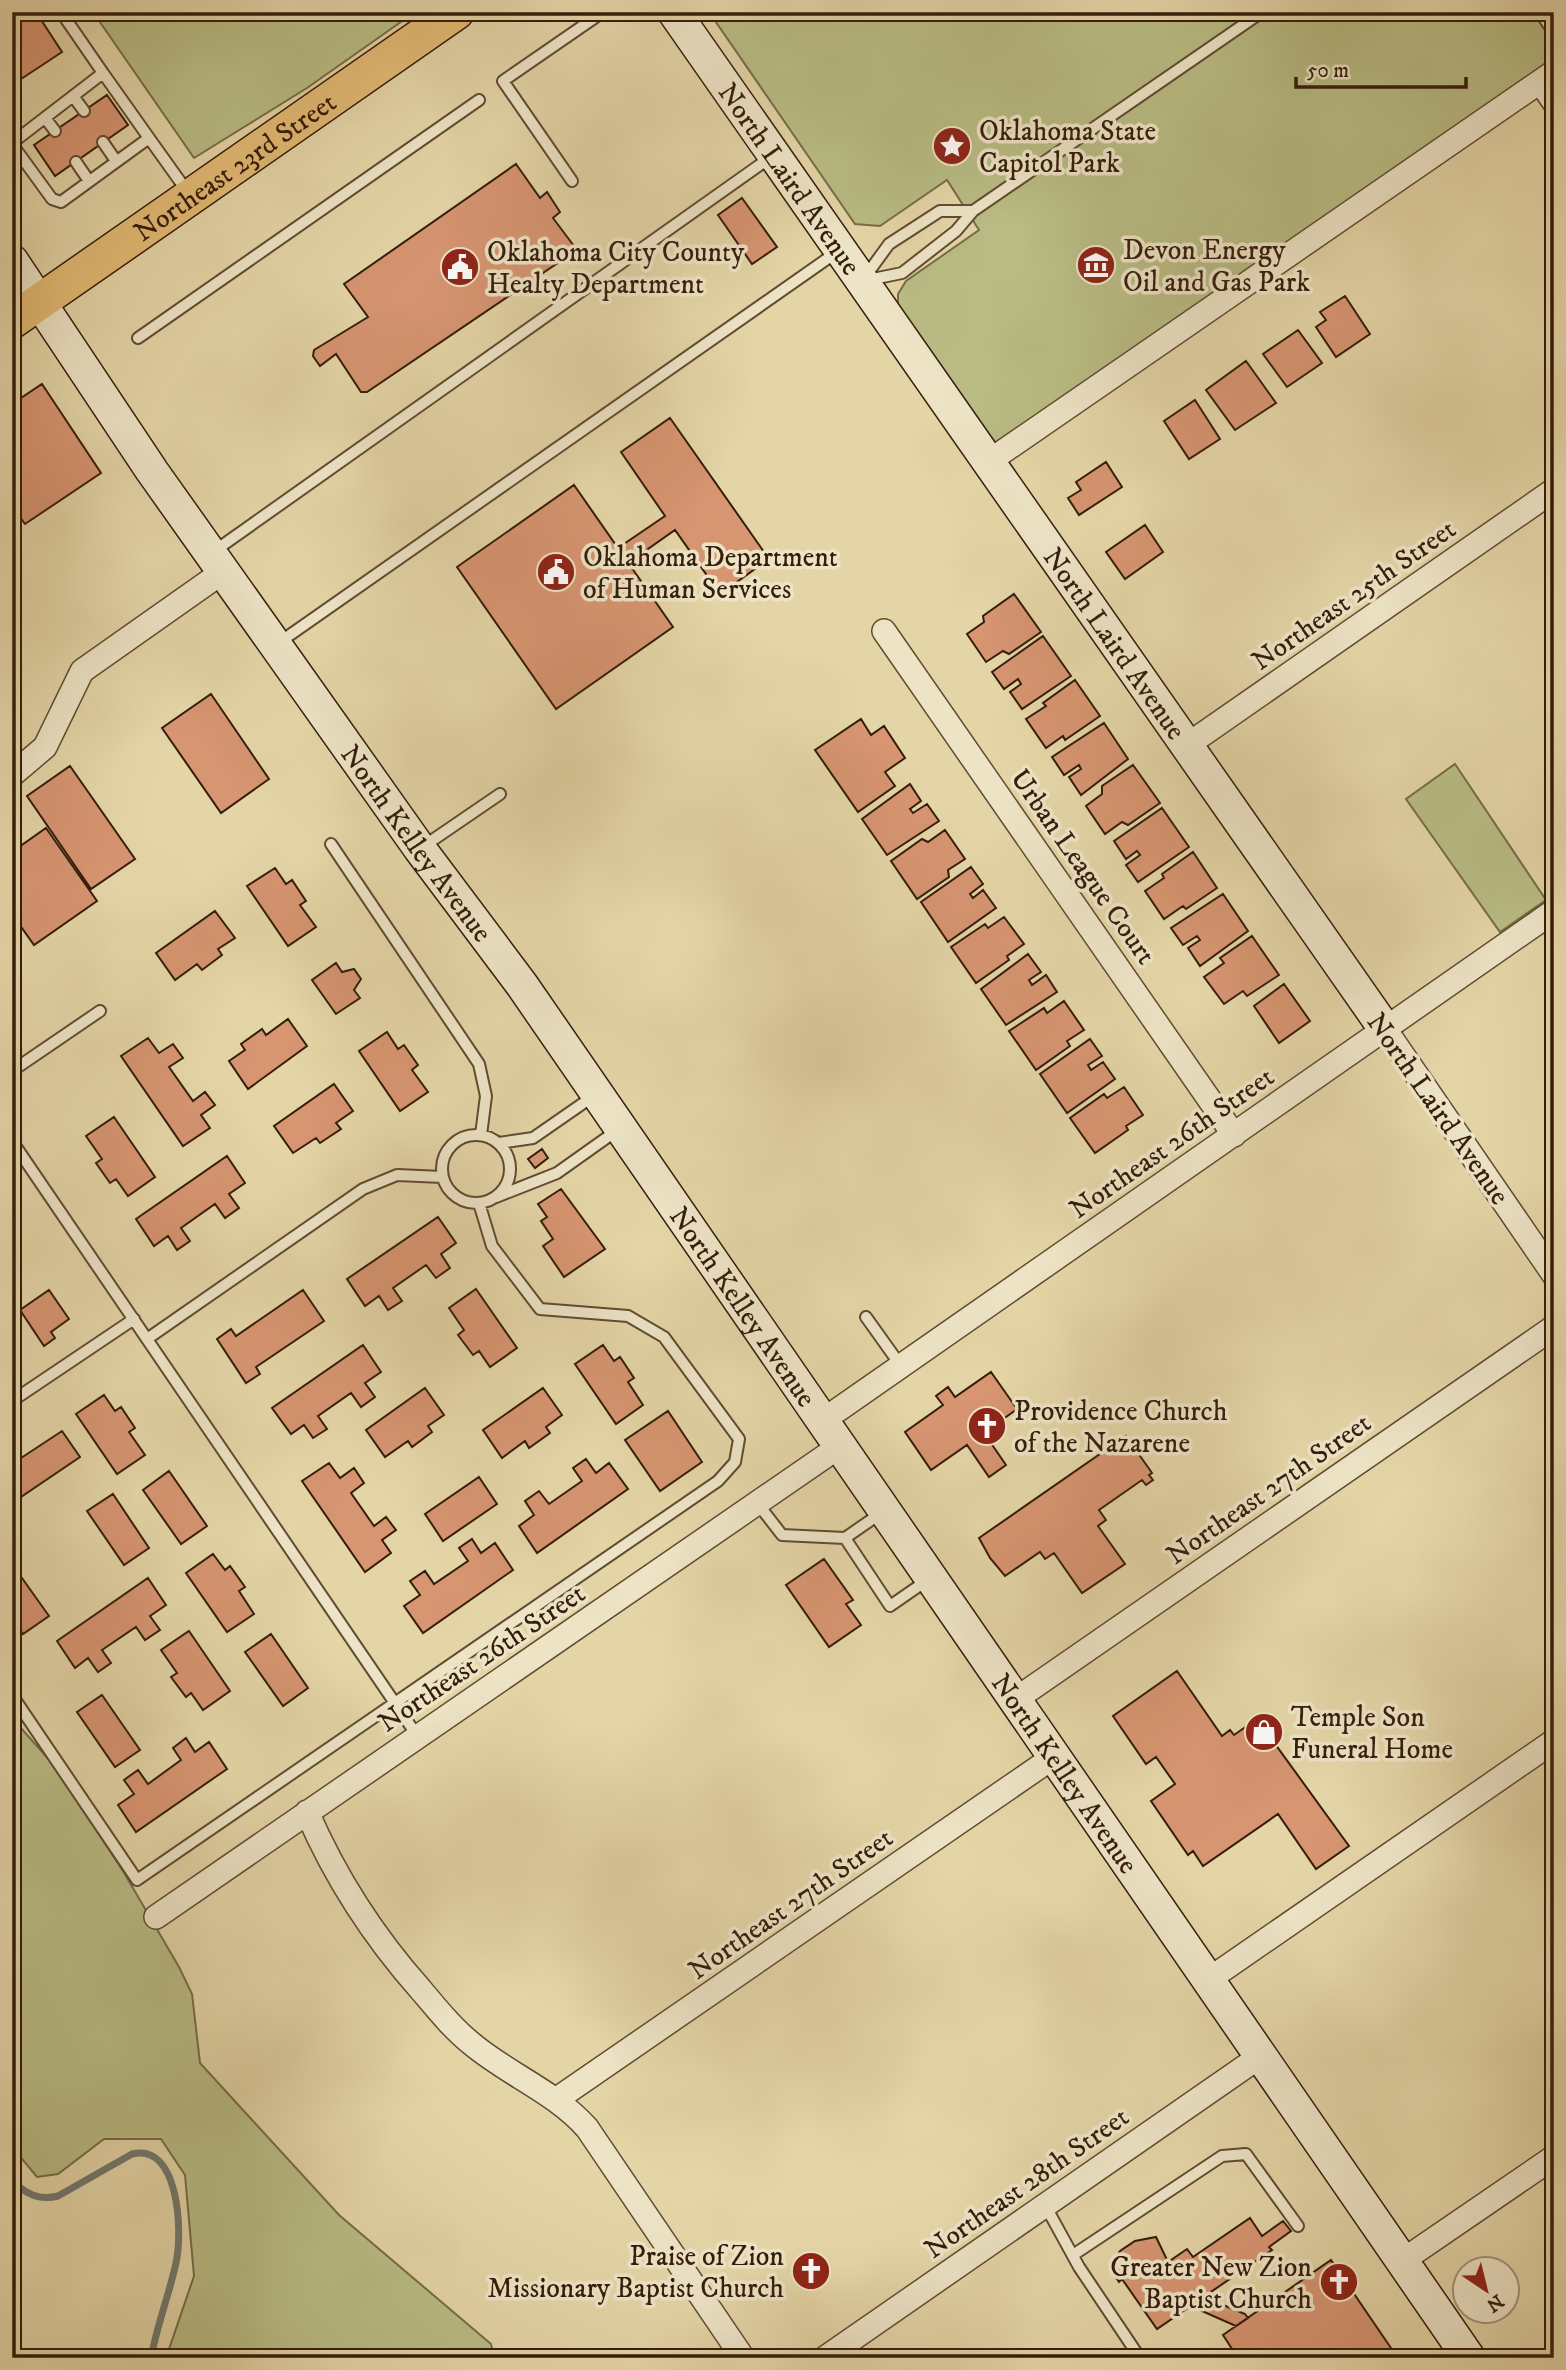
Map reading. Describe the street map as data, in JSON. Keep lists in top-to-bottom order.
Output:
{
  "streets": {
    "main road": ["Northeast 23rd Street", "North Laird Avenue", "North Kelley Avenue"],
    "street": [
      "Northeast 25th Street",
      "Urban League Court",
      "Northeast 26th Street",
      "Northeast 27th Street",
      "Northeast 28th Street"
    ]
  },
  "crossings": [
    ["Northeast 23rd Street", "North Kelley Avenue"],
    ["North Laird Avenue", "Northeast 25th Street"],
    ["North Laird Avenue", "Northeast 26th Street"],
    ["North Kelley Avenue", "Northeast 26th Street"],
    ["North Kelley Avenue", "Northeast 27th Street"],
    ["North Kelley Avenue", "Northeast 28th Street"],
    ["Urban League Court", "Northeast 26th Street"]
  ],
  "places": {
    "place": ["Oklahoma State Capitol Park"],
    "museum": ["Devon Energy Oil and Gas Park"],
    "public building": ["Oklahoma City County Healty Department", "Oklahoma Department of Human Services"],
    "church": ["Providence Church of the Nazarene", "Praise of Zion Missionary Baptist Church", "Greater New Zion Baptist Church"],
    "shop": ["Temple Son Funeral Home"]
  },
  "scale_bar": "50 m",
  "north": "bottom right"
}
